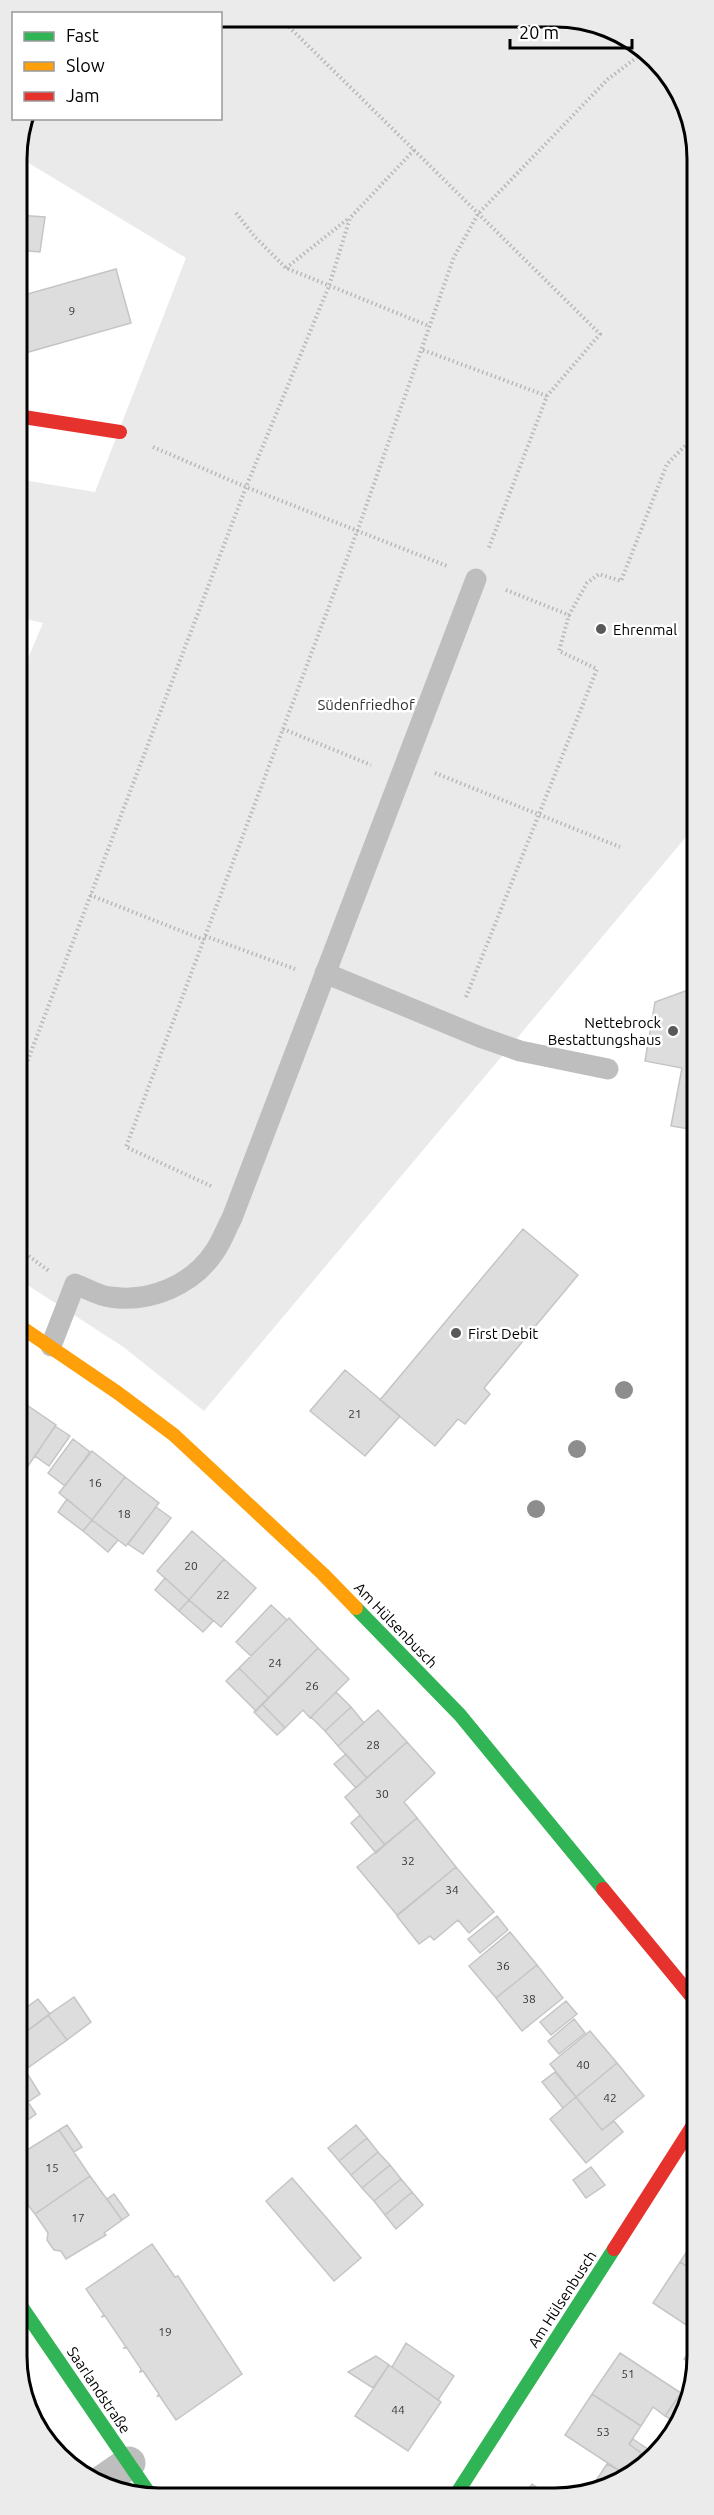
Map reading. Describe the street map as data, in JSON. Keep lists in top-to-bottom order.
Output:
{
  "streets": {
    "street": ["Am Hülsenbusch", "Saarlandstraße"]
  },
  "parks": ["Südenfriedhof"],
  "places": ["Ehrenmal", "Nettebrock Bestattungshaus", "First Debit"],
  "house_numbers": [
    "9",
    "21",
    "16",
    "18",
    "20",
    "22",
    "24",
    "26",
    "28",
    "30",
    "32",
    "34",
    "36",
    "38",
    "40",
    "42",
    "15",
    "17",
    "19",
    "51",
    "44",
    "53"
  ],
  "legend": ["Fast", "Slow", "Jam"],
  "scale_bar": "20 m"
}
